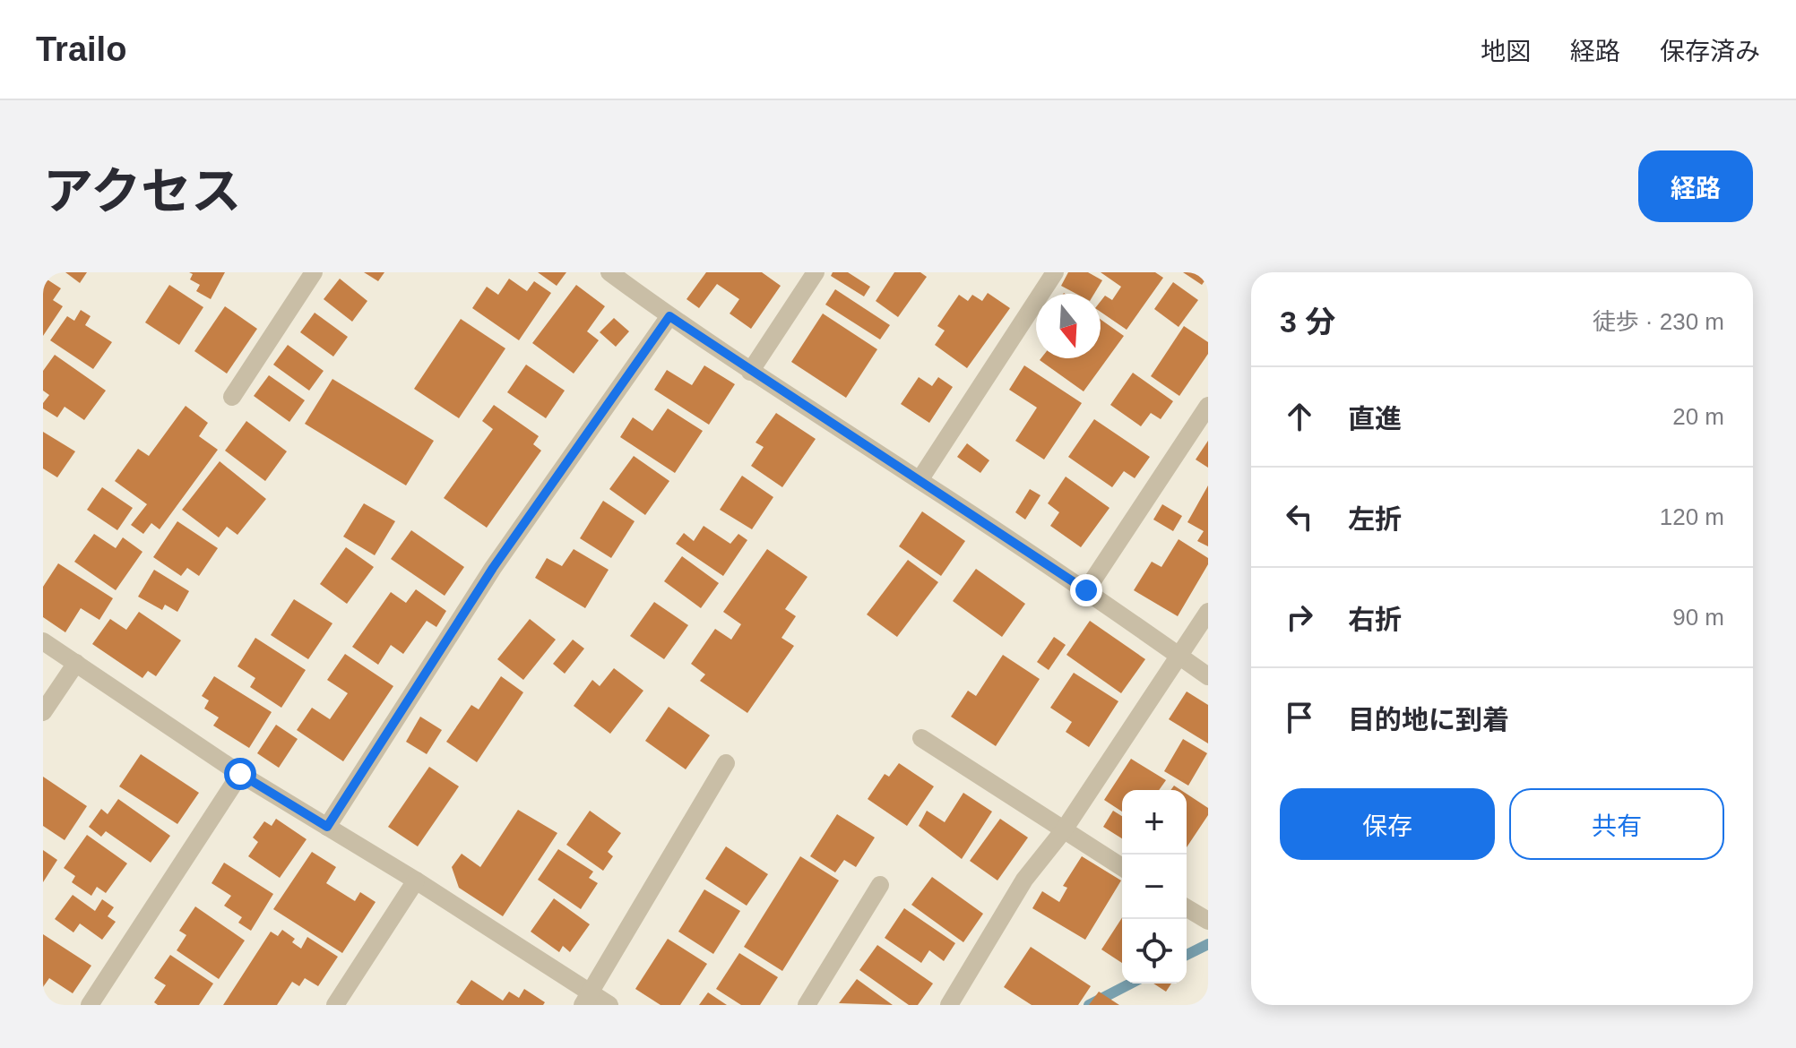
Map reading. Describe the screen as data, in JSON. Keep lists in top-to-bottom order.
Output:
{
  "north": "bottom",
  "page": {
    "header": "Trailo",
    "nav": ["地図", "経路", "保存済み"],
    "title": "アクセス",
    "buttons": [
      "経路",
      ["保存", "共有"]
    ],
    "heading": ["3 分", "徒歩 · 230 m"],
    "list": [
      ["直進", "20 m"],
      ["左折", "120 m"],
      ["右折", "90 m"],
      "目的地に到着"
    ],
    "map_buttons": ["+", "−"]
  }
}
